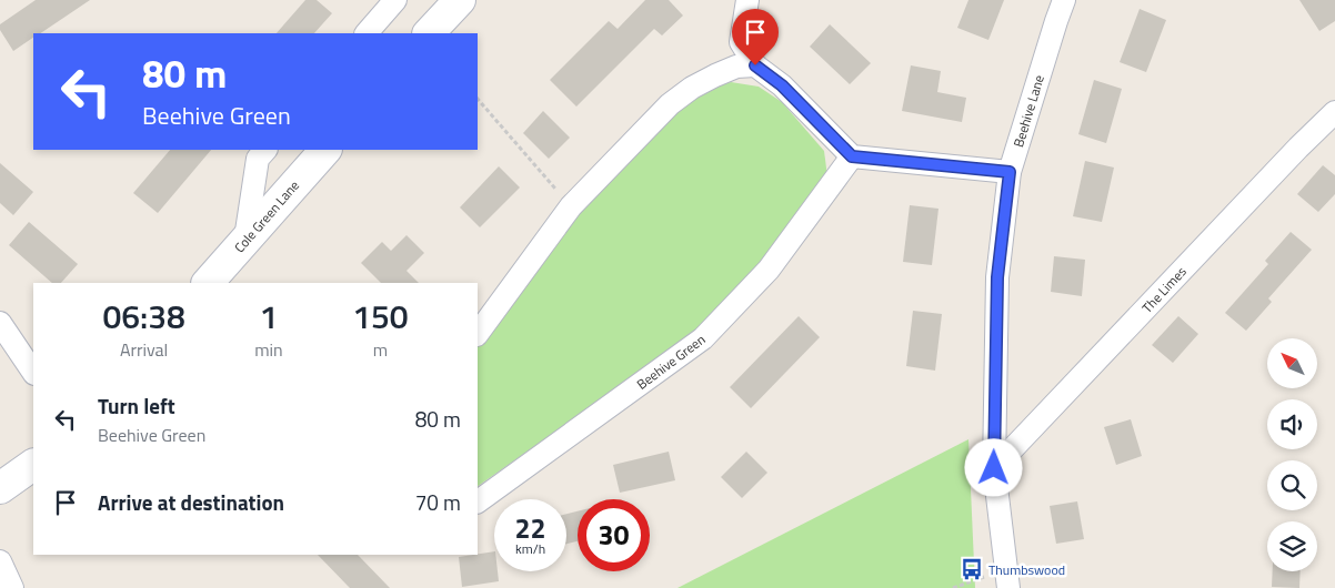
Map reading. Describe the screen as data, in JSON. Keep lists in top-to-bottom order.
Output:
{
  "streets": {
    "street": [
      "Beehive Lane",
      "Cole Green Lane",
      "The Limes",
      "Beehive Green"
    ]
  },
  "crossings": [
    ["Beehive Lane", "The Limes"]
  ],
  "places": {
    "bus stop": ["Thumbswood"]
  },
  "north": "top left",
  "page": {
    "turn": ["80 m", "Beehive Green"],
    "eta": [
      "06:38",
      "Arrival",
      "1",
      "min",
      "150",
      "m"
    ],
    "list": [
      {
        "name": "Turn left",
        "note": "Beehive Green",
        "value": "80 m"
      },
      {
        "name": "Arrive at destination",
        "value": "70 m"
      }
    ],
    "speed": "22 km/h",
    "limit": "30"
  }
}
